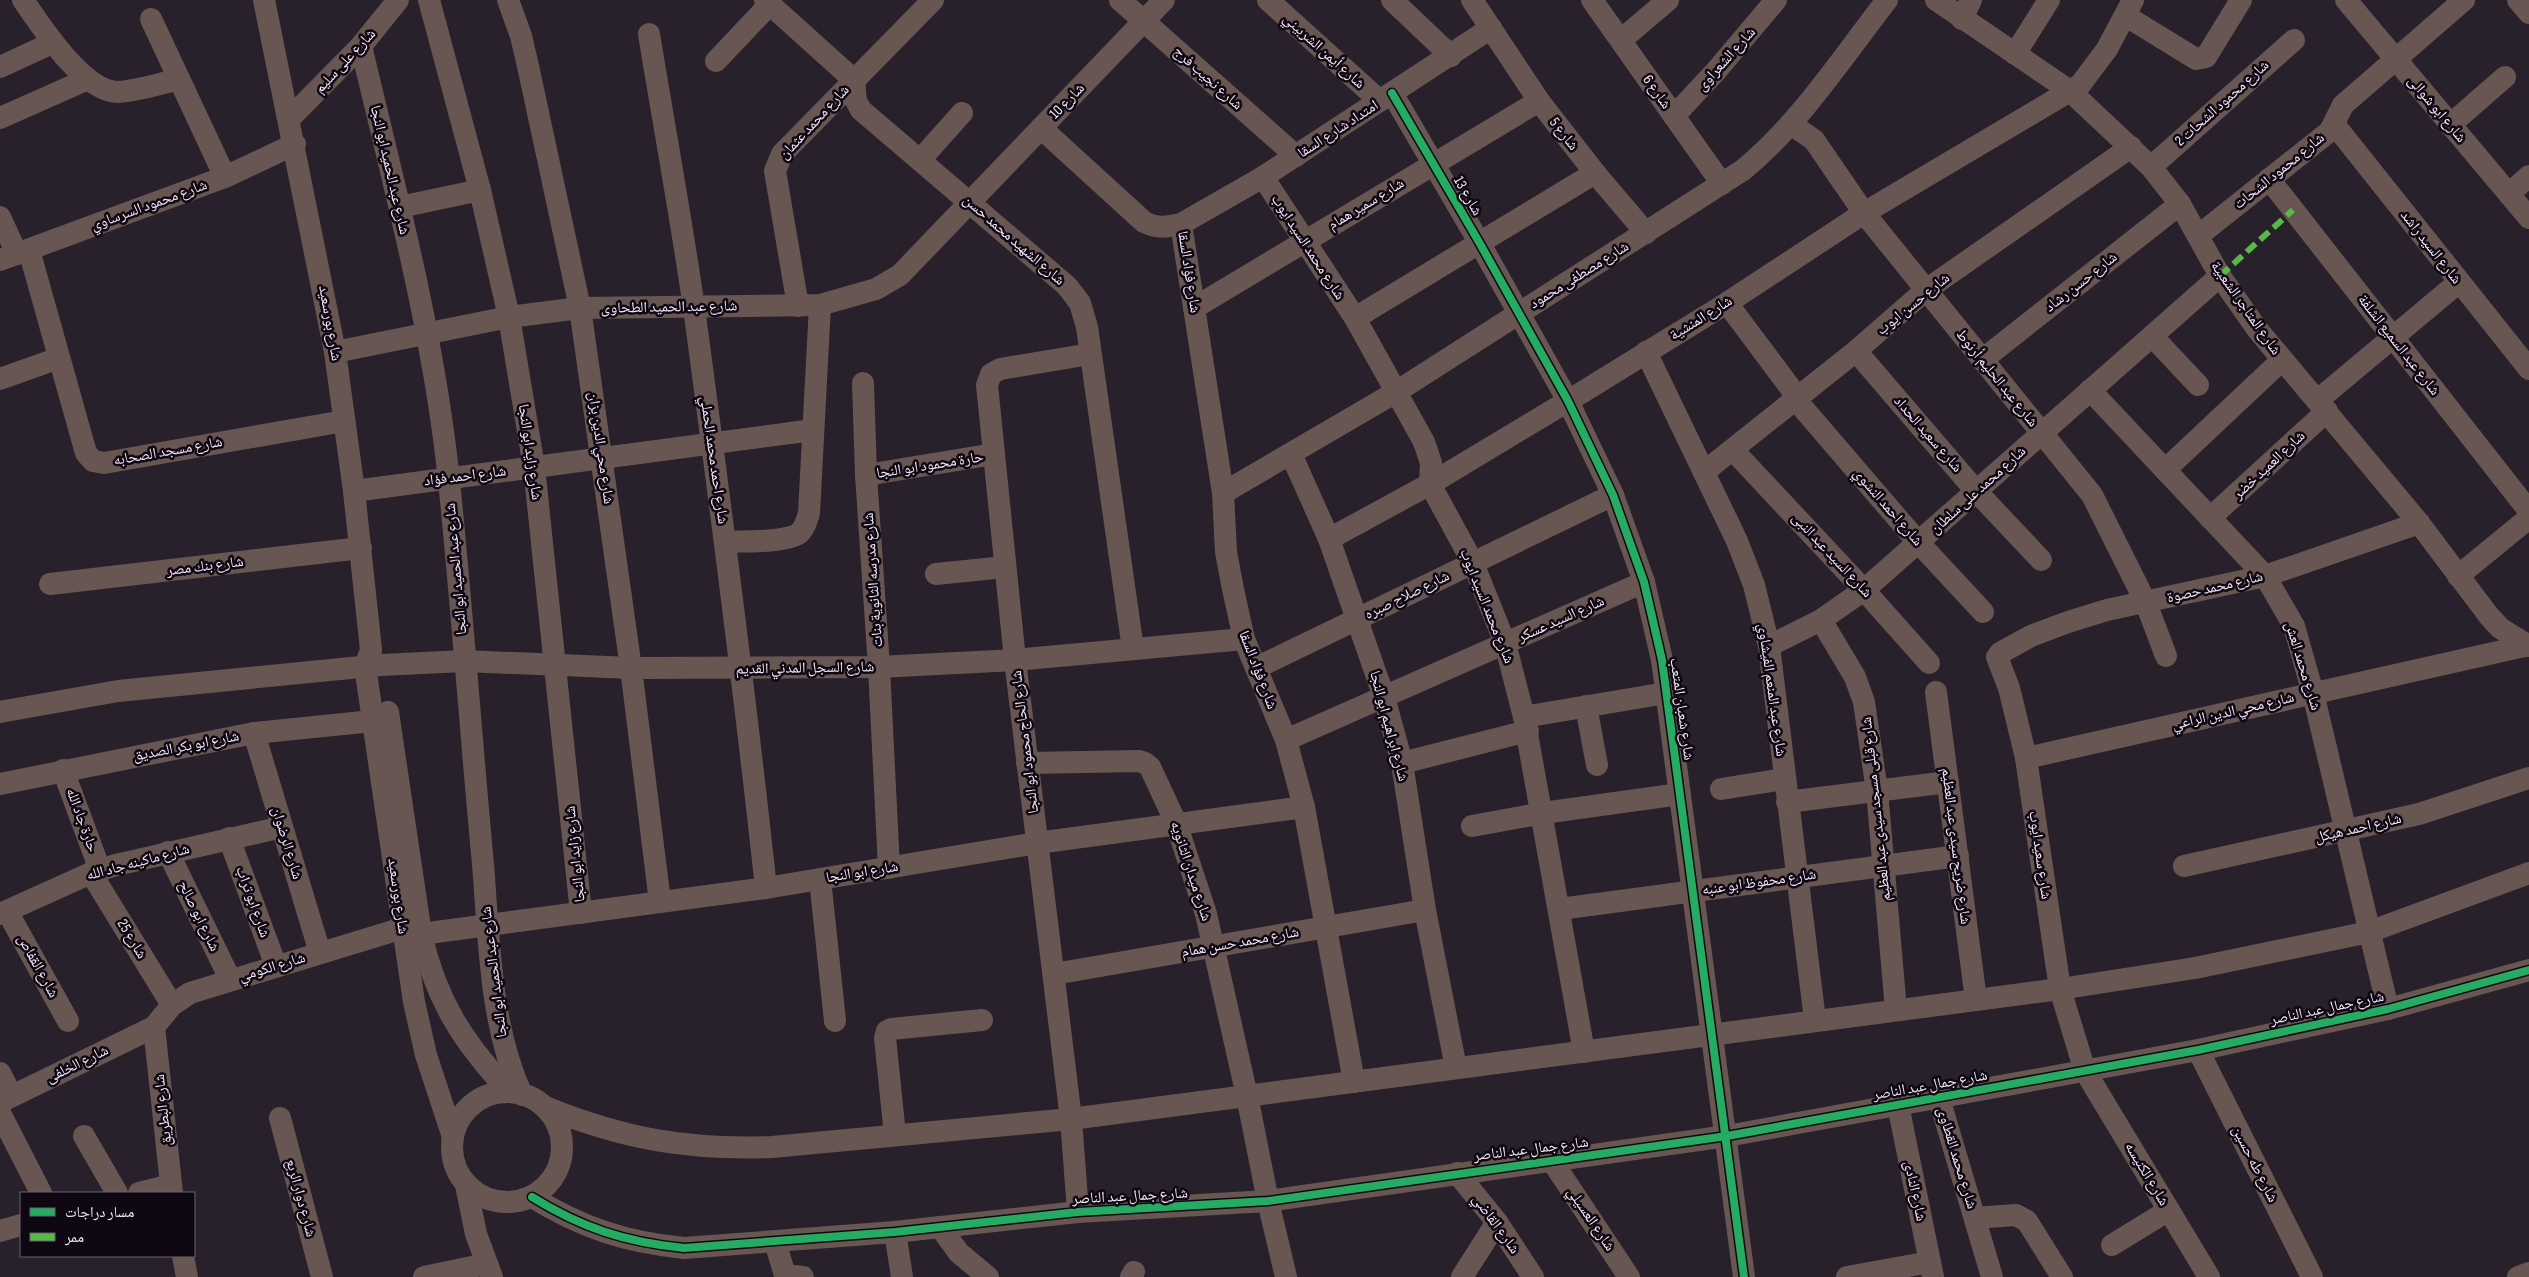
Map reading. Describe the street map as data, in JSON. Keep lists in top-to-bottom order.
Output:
{
  "streets": {
    "street": [
      "شارع أيمن الشربيني",
      "شارع الشعراوى",
      "شارع على سليم",
      "شارع نجيب فرج",
      "شارع 6",
      "شارع 10",
      "شارع محمود الشحات 2",
      "شارع ابو شوالى",
      "شارع محمد عثمان",
      "امتداد شارع السقا",
      "شارع 5",
      "شارع عبد الحميد ابو النجا",
      "شارع محمود الشحات",
      "شارع 13",
      "شارع سمير همام",
      "شارع محمود السرساوي",
      "شارع الشهيد محمد حسن",
      "شارع محمد السيد ايوب",
      "شارع السيد راشد",
      "شارع فؤاد السقا",
      "شارع مصطفى محمود",
      "شارع حسن رشاد",
      "شارع حسن ايوب",
      "شارع عبد الحميد الطحاوى",
      "شارع المتاجر الشعبية",
      "شارع المنشية",
      "شارع بورسعيد",
      "شارع عبد السميع الشلفة",
      "شارع عبد الحليم أرنوط",
      "شارع سعيد الحداد",
      "شارع محي الدين بزان",
      "شارع مسجد الصحابه",
      "شارع زايد ابو النجا",
      "شارع احمد محمد الحملي",
      "حارة محمود ابو النجا",
      "شارع العميد خضر",
      "شارع احمد فؤاد",
      "شارع محمد على سلطان",
      "شارع احمد النشوي",
      "شارع السيد عبد النبى",
      "شارع بنك مصر",
      "شارع مدرسه الثانوية بنات",
      "شارع محمد حصوة",
      "شارع صلاح صبره",
      "شارع السيد عسكر",
      "شارع محمد العش",
      "شارع السجل المدني القديم",
      "شارع عبد المنعم الفيشاوي",
      "شارع شعبان المتعب",
      "شارع محي الدين الراعي",
      "شارع ابراهيم ابو النجا",
      "شارع الحاج محمود ابو النجا",
      "شارع ابو بكر الصديق",
      "شارع قبلى مسجد سيدى عبد العظيم",
      "حارة جاد الله",
      "شارع احمد هيكل",
      "شارع الرضوان",
      "شارع ضريح سيدى عبد العظيم",
      "شارع سعيد ايوب",
      "شارع ماكينه جاد الله",
      "شارع ميدان الثانويه",
      "شارع ابو النجا",
      "شارع محفوظ ابو عنبه",
      "شارع ابو تراب",
      "شارع ابو صالح",
      "شارع 25",
      "شارع محمد حسن همام",
      "شارع القفاص",
      "شارع الكومي",
      "شارع جمال عبد الناصر",
      "شارع الخلفى",
      "شارع البطريق",
      "شارع محمد القطاوى",
      "شارع طه حسين",
      "شارع الكنيسه",
      "شارع النادى",
      "شارع دوار الربع",
      "شارع العسيلي",
      "شارع القاضي"
    ]
  },
  "crossings": [
    ["شارع أيمن الشربيني", "امتداد شارع السقا"],
    ["شارع أيمن الشربيني", "شارع 13"],
    ["شارع الشعراوى", "شارع 6"],
    ["شارع على سليم", "شارع عبد الحميد ابو النجا"],
    ["شارع على سليم", "شارع بورسعيد"],
    ["شارع نجيب فرج", "شارع 10"],
    ["شارع نجيب فرج", "امتداد شارع السقا"],
    ["شارع 6", "شارع مصطفى محمود"],
    ["شارع 10", "شارع الشهيد محمد حسن"],
    ["شارع 10", "شارع عبد الحميد الطحاوى"],
    ["شارع محمود الشحات 2", "شارع المتاجر الشعبية"],
    ["شارع ابو شوالى", "شارع محمود الشحات"],
    ["شارع محمد عثمان", "شارع الشهيد محمد حسن"],
    ["شارع محمد عثمان", "شارع عبد الحميد الطحاوى"],
    ["امتداد شارع السقا", "شارع 5"],
    ["امتداد شارع السقا", "شارع 13"],
    ["امتداد شارع السقا", "شارع محمد السيد ايوب"],
    ["امتداد شارع السقا", "شارع فؤاد السقا"],
    ["شارع 5", "شارع سمير همام"],
    ["شارع 5", "شارع مصطفى محمود"],
    ["شارع عبد الحميد ابو النجا", "شارع عبد الحميد الطحاوى"],
    ["شارع عبد الحميد ابو النجا", "شارع بورسعيد"],
    ["شارع عبد الحميد ابو النجا", "شارع احمد فؤاد"],
    ["شارع عبد الحميد ابو النجا", "شارع السجل المدني القديم"],
    ["شارع عبد الحميد ابو النجا", "شارع ابو النجا"],
    ["شارع عبد الحميد ابو النجا", "شارع جمال عبد الناصر"],
    ["شارع محمود الشحات", "شارع السيد راشد"],
    ["شارع محمود الشحات", "شارع المتاجر الشعبية"],
    ["شارع محمود الشحات", "شارع عبد السميع الشلفة"],
    ["شارع 13", "شارع سمير همام"],
    ["شارع 13", "شارع مصطفى محمود"],
    ["شارع 13", "شارع شعبان المتعب"],
    ["شارع سمير همام", "شارع محمد السيد ايوب"],
    ["شارع سمير همام", "شارع فؤاد السقا"],
    ["شارع محمود السرساوي", "شارع بورسعيد"],
    ["شارع محمود السرساوي", "شارع مسجد الصحابه"],
    ["شارع الشهيد محمد حسن", "شارع عبد الحميد الطحاوى"],
    ["شارع الشهيد محمد حسن", "شارع السجل المدني القديم"],
    ["شارع الشهيد محمد حسن", "شارع الحاج محمود ابو النجا"],
    ["شارع محمد السيد ايوب", "شارع مصطفى محمود"],
    ["شارع محمد السيد ايوب", "شارع المنشية"],
    ["شارع محمد السيد ايوب", "شارع صلاح صبره"],
    ["شارع محمد السيد ايوب", "شارع السيد عسكر"],
    ["شارع محمد السيد ايوب", "شارع محفوظ ابو عنبه"],
    ["شارع السيد راشد", "شارع العميد خضر"],
    ["شارع فؤاد السقا", "شارع مصطفى محمود"],
    ["شارع فؤاد السقا", "شارع صلاح صبره"],
    ["شارع فؤاد السقا", "شارع السيد عسكر"],
    ["شارع فؤاد السقا", "شارع السجل المدني القديم"],
    ["شارع فؤاد السقا", "شارع ابو النجا"],
    ["شارع فؤاد السقا", "شارع محمد حسن همام"],
    ["شارع مصطفى محمود", "شارع عبد الحليم أرنوط"],
    ["شارع مصطفى محمود", "شارع شعبان المتعب"],
    ["شارع مصطفى محمود", "شارع ابراهيم ابو النجا"],
    ["شارع حسن رشاد", "شارع المتاجر الشعبية"],
    ["شارع حسن رشاد", "شارع عبد الحليم أرنوط"],
    ["شارع حسن ايوب", "شارع المتاجر الشعبية"],
    ["شارع حسن ايوب", "شارع عبد الحليم أرنوط"],
    ["شارع حسن ايوب", "شارع سعيد الحداد"],
    ["شارع حسن ايوب", "شارع احمد النشوي"],
    ["شارع حسن ايوب", "شارع السيد عبد النبى"],
    ["شارع حسن ايوب", "شارع عبد المنعم الفيشاوي"],
    ["شارع عبد الحميد الطحاوى", "شارع بورسعيد"],
    ["شارع عبد الحميد الطحاوى", "شارع محي الدين بزان"],
    ["شارع عبد الحميد الطحاوى", "شارع زايد ابو النجا"],
    ["شارع عبد الحميد الطحاوى", "شارع احمد محمد الحملي"],
    ["شارع المتاجر الشعبية", "شارع المنشية"],
    ["شارع المتاجر الشعبية", "شارع العميد خضر"],
    ["شارع المتاجر الشعبية", "شارع محمد على سلطان"],
    ["شارع المتاجر الشعبية", "شارع محمد حصوة"],
    ["شارع المتاجر الشعبية", "شارع محي الدين الراعي"],
    ["شارع المنشية", "شارع عبد الحليم أرنوط"],
    ["شارع المنشية", "شارع احمد النشوي"],
    ["شارع المنشية", "شارع عبد المنعم الفيشاوي"],
    ["شارع المنشية", "شارع شعبان المتعب"],
    ["شارع المنشية", "شارع ابراهيم ابو النجا"],
    ["شارع بورسعيد", "شارع مسجد الصحابه"],
    ["شارع بورسعيد", "شارع احمد فؤاد"],
    ["شارع بورسعيد", "شارع بنك مصر"],
    ["شارع بورسعيد", "شارع السجل المدني القديم"],
    ["شارع بورسعيد", "شارع ابو بكر الصديق"],
    ["شارع بورسعيد", "شارع ابو النجا"],
    ["شارع بورسعيد", "شارع الكومي"],
    ["شارع بورسعيد", "شارع جمال عبد الناصر"],
    ["شارع عبد السميع الشلفة", "شارع العميد خضر"],
    ["شارع عبد الحليم أرنوط", "شارع محمد على سلطان"],
    ["شارع عبد الحليم أرنوط", "شارع محمد حصوة"],
    ["شارع سعيد الحداد", "شارع محمد على سلطان"],
    ["شارع محي الدين بزان", "شارع احمد فؤاد"],
    ["شارع محي الدين بزان", "شارع السجل المدني القديم"],
    ["شارع محي الدين بزان", "شارع ابو النجا"],
    ["شارع زايد ابو النجا", "شارع احمد فؤاد"],
    ["شارع زايد ابو النجا", "شارع السجل المدني القديم"],
    ["شارع زايد ابو النجا", "شارع ابو النجا"],
    ["شارع احمد محمد الحملي", "شارع احمد فؤاد"],
    ["شارع احمد محمد الحملي", "شارع السجل المدني القديم"],
    ["شارع احمد محمد الحملي", "شارع ابو النجا"],
    ["حارة محمود ابو النجا", "شارع مدرسه الثانوية بنات"],
    ["حارة محمود ابو النجا", "شارع الحاج محمود ابو النجا"],
    ["شارع العميد خضر", "شارع محمد العش"],
    ["شارع محمد على سلطان", "شارع احمد النشوي"],
    ["شارع محمد على سلطان", "شارع السيد عبد النبى"],
    ["شارع محمد على سلطان", "شارع محمد العش"],
    ["شارع محمد على سلطان", "شارع عبد المنعم الفيشاوي"],
    ["شارع محمد على سلطان", "شارع قبلى مسجد سيدى عبد العظيم"],
    ["شارع مدرسه الثانوية بنات", "شارع السجل المدني القديم"],
    ["شارع مدرسه الثانوية بنات", "شارع ابو النجا"],
    ["شارع محمد حصوة", "شارع محمد العش"],
    ["شارع محمد حصوة", "شارع سعيد ايوب"],
    ["شارع صلاح صبره", "شارع شعبان المتعب"],
    ["شارع صلاح صبره", "شارع ابراهيم ابو النجا"],
    ["شارع السيد عسكر", "شارع شعبان المتعب"],
    ["شارع السيد عسكر", "شارع ابراهيم ابو النجا"],
    ["شارع محمد العش", "شارع محي الدين الراعي"],
    ["شارع محمد العش", "شارع احمد هيكل"],
    ["شارع محمد العش", "شارع جمال عبد الناصر"],
    ["شارع السجل المدني القديم", "شارع الحاج محمود ابو النجا"],
    ["شارع عبد المنعم الفيشاوي", "شارع محفوظ ابو عنبه"],
    ["شارع شعبان المتعب", "شارع محفوظ ابو عنبه"],
    ["شارع شعبان المتعب", "شارع جمال عبد الناصر"],
    ["شارع محي الدين الراعي", "شارع سعيد ايوب"],
    ["شارع ابراهيم ابو النجا", "شارع محمد حسن همام"],
    ["شارع الحاج محمود ابو النجا", "شارع ميدان الثانويه"],
    ["شارع الحاج محمود ابو النجا", "شارع ابو النجا"],
    ["شارع الحاج محمود ابو النجا", "شارع محمد حسن همام"],
    ["شارع الحاج محمود ابو النجا", "شارع جمال عبد الناصر"],
    ["شارع ابو بكر الصديق", "حارة جاد الله"],
    ["شارع ابو بكر الصديق", "شارع الرضوان"],
    ["شارع قبلى مسجد سيدى عبد العظيم", "شارع محفوظ ابو عنبه"],
    ["حارة جاد الله", "شارع ماكينه جاد الله"],
    ["حارة جاد الله", "شارع 25"],
    ["شارع الرضوان", "شارع ماكينه جاد الله"],
    ["شارع الرضوان", "شارع الكومي"],
    ["شارع ضريح سيدى عبد العظيم", "شارع محفوظ ابو عنبه"],
    ["شارع سعيد ايوب", "شارع جمال عبد الناصر"],
    ["شارع سعيد ايوب", "شارع الكنيسه"],
    ["شارع ماكينه جاد الله", "شارع ابو تراب"],
    ["شارع ماكينه جاد الله", "شارع ابو صالح"],
    ["شارع ماكينه جاد الله", "شارع 25"],
    ["شارع ماكينه جاد الله", "شارع القفاص"],
    ["شارع ميدان الثانويه", "شارع ابو النجا"],
    ["شارع ميدان الثانويه", "شارع محمد حسن همام"],
    ["شارع ميدان الثانويه", "شارع جمال عبد الناصر"],
    ["شارع ابو النجا", "شارع الكومي"],
    ["شارع ابو تراب", "شارع الكومي"],
    ["شارع ابو صالح", "شارع الكومي"],
    ["شارع 25", "شارع الكومي"],
    ["شارع الكومي", "شارع الخلفى"],
    ["شارع الكومي", "شارع البطريق"],
    ["شارع جمال عبد الناصر", "شارع محمد القطاوى"],
    ["شارع جمال عبد الناصر", "شارع طه حسين"],
    ["شارع جمال عبد الناصر", "شارع الكنيسه"],
    ["شارع جمال عبد الناصر", "شارع النادى"],
    ["شارع جمال عبد الناصر", "شارع العسيلي"],
    ["شارع جمال عبد الناصر", "شارع القاضي"],
    ["شارع الخلفى", "شارع البطريق"]
  ],
  "legend": ["مسار دراجات", "ممر"]
}
